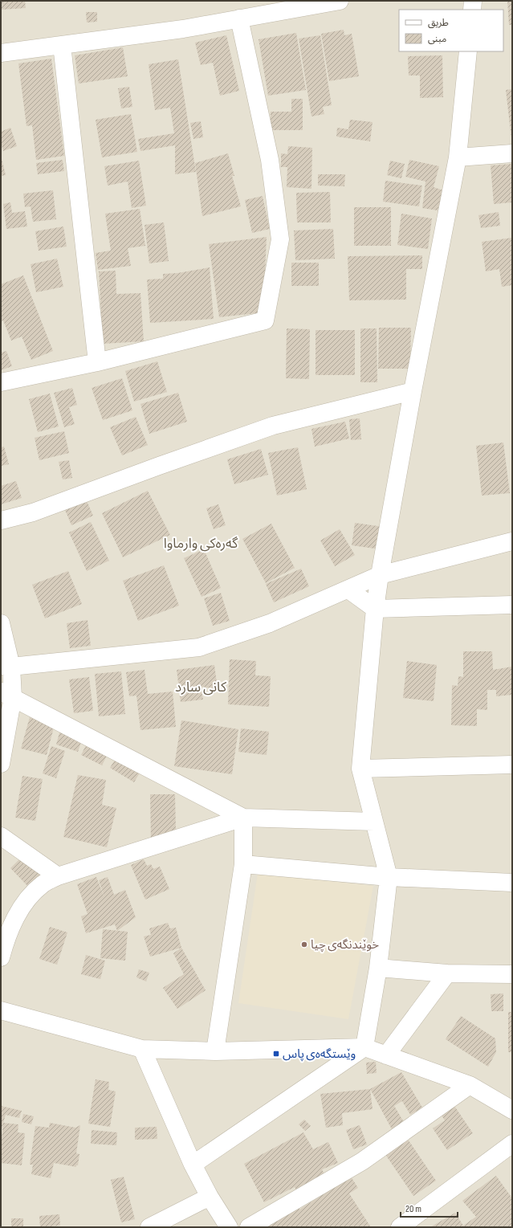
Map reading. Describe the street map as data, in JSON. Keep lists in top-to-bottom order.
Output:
{
  "districts": ["گەرەکی وارماوا", "کانی سارد"],
  "places": {
    "other": ["خوێندنگەی چیا"],
    "transit": ["وێستگەەی پاس"]
  },
  "legend": ["طريق", "مبنى"],
  "scale_bar": "20 m"
}
